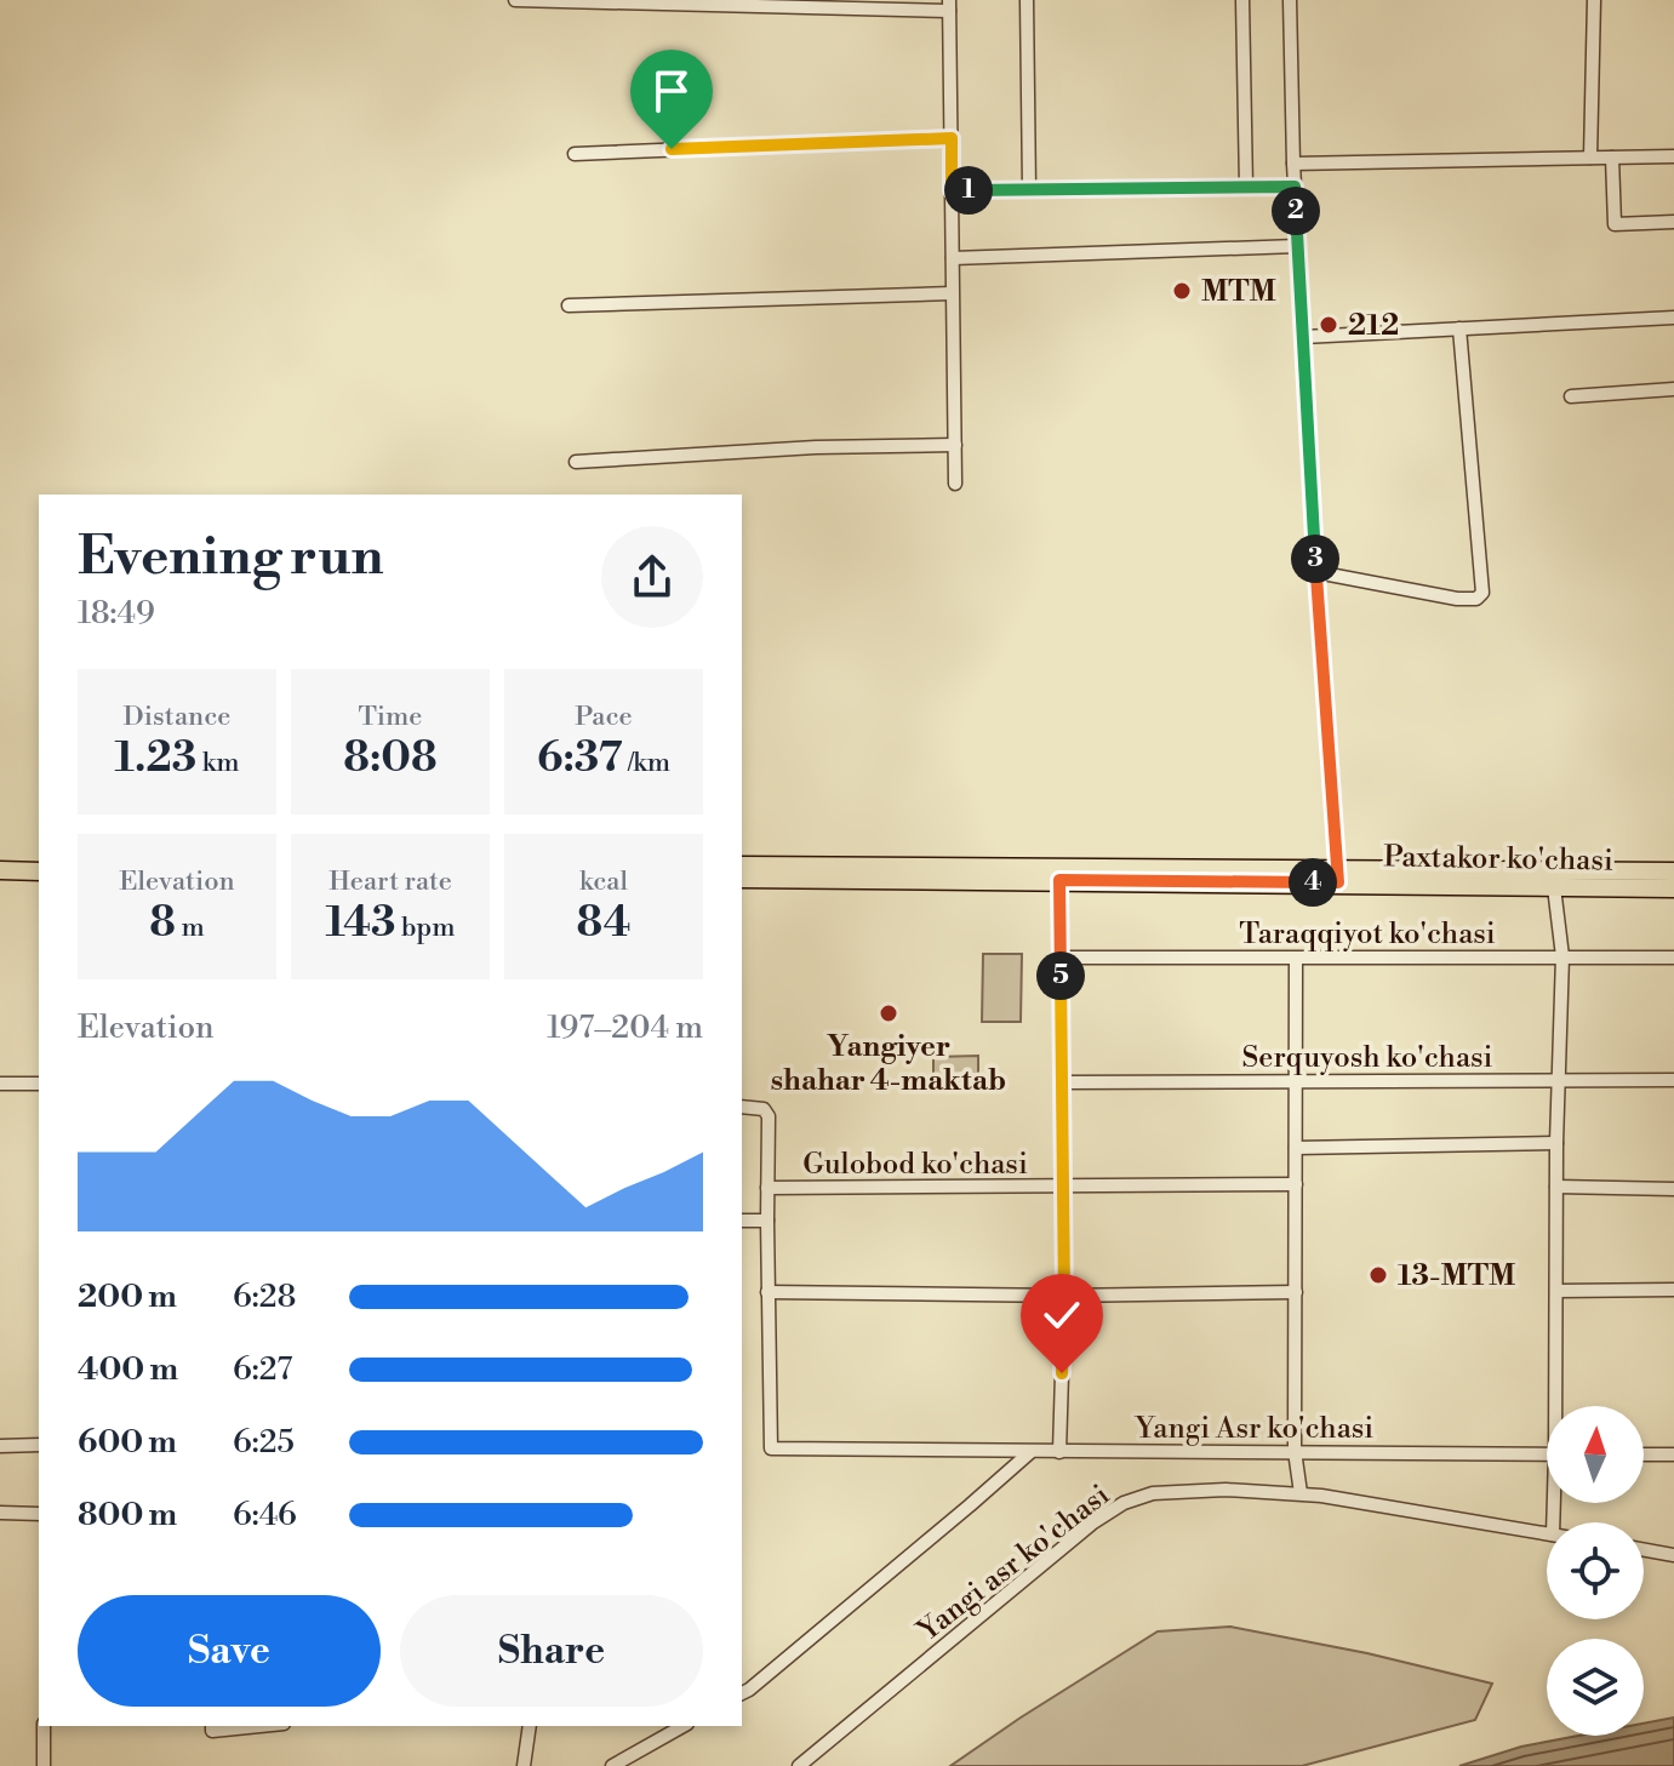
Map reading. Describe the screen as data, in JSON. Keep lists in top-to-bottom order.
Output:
{
  "streets": {
    "main road": ["Paxtakor ko'chasi"],
    "street": [
      "Taraqqiyot ko'chasi",
      "Serquyosh ko'chasi",
      "Gulobod ko'chasi",
      "Yangi Asr ko'chasi",
      "Yangi asr ko'chasi"
    ]
  },
  "crossings": [
    ["Gulobod ko'chasi", "Yangi Asr ko'chasi"]
  ],
  "places": [
    "MTM",
    "212",
    "Yangiyer shahar 4-maktab",
    "13-MTM"
  ],
  "north": "top",
  "page": {
    "pins": [
      "1",
      "2",
      "3",
      "4",
      "5"
    ],
    "heading": ["Evening run", "18:49"],
    "stats": [
      ["Distance", "1.23 km"],
      ["Time", "8:08"],
      ["Pace", "6:37 /km"],
      ["Elevation", "8 m"],
      ["Heart rate", "143 bpm"],
      ["kcal", "84"]
    ],
    "chart": ["Elevation", "197–204 m"],
    "list": [
      {
        "name": "200 m",
        "note": "6:28"
      },
      {
        "name": "400 m",
        "note": "6:27"
      },
      {
        "name": "600 m",
        "note": "6:25"
      },
      {
        "name": "800 m",
        "note": "6:46"
      }
    ],
    "buttons": ["Save", "Share"]
  }
}
